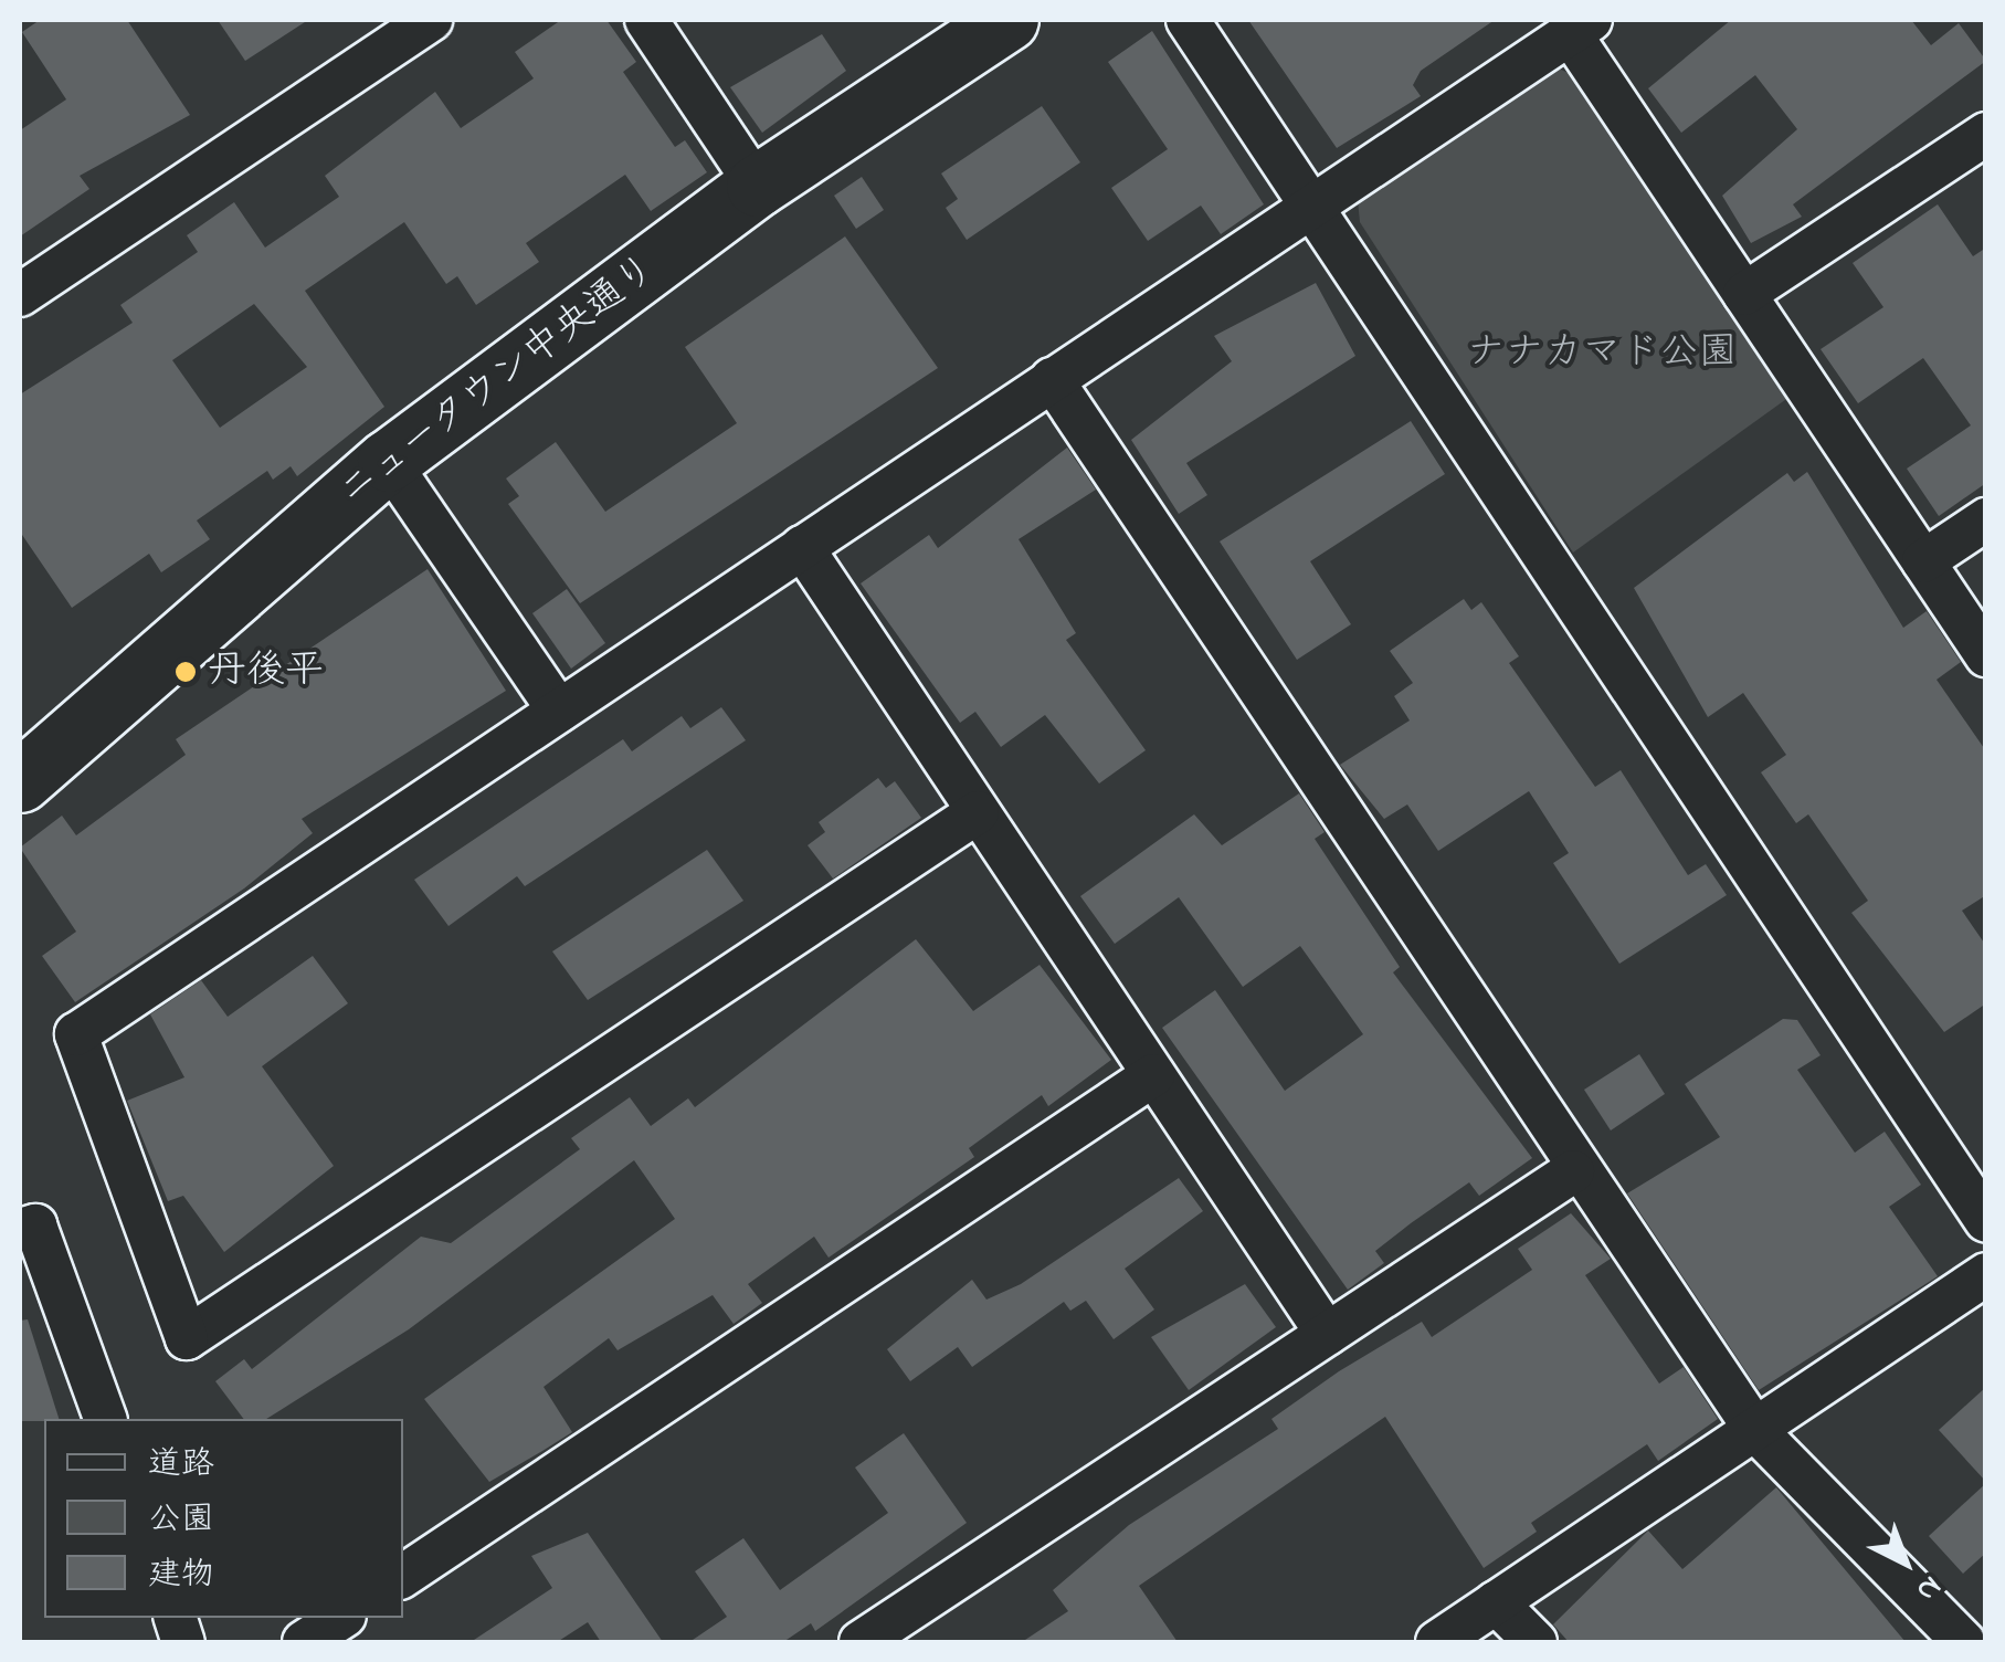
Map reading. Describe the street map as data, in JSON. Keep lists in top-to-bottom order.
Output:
{
  "streets": {
    "street": ["ニュータウン中央通り"]
  },
  "parks": ["ナナカマド公園"],
  "places": ["丹後平"],
  "legend": ["道路", "公園", "建物"],
  "north": "bottom right"
}
